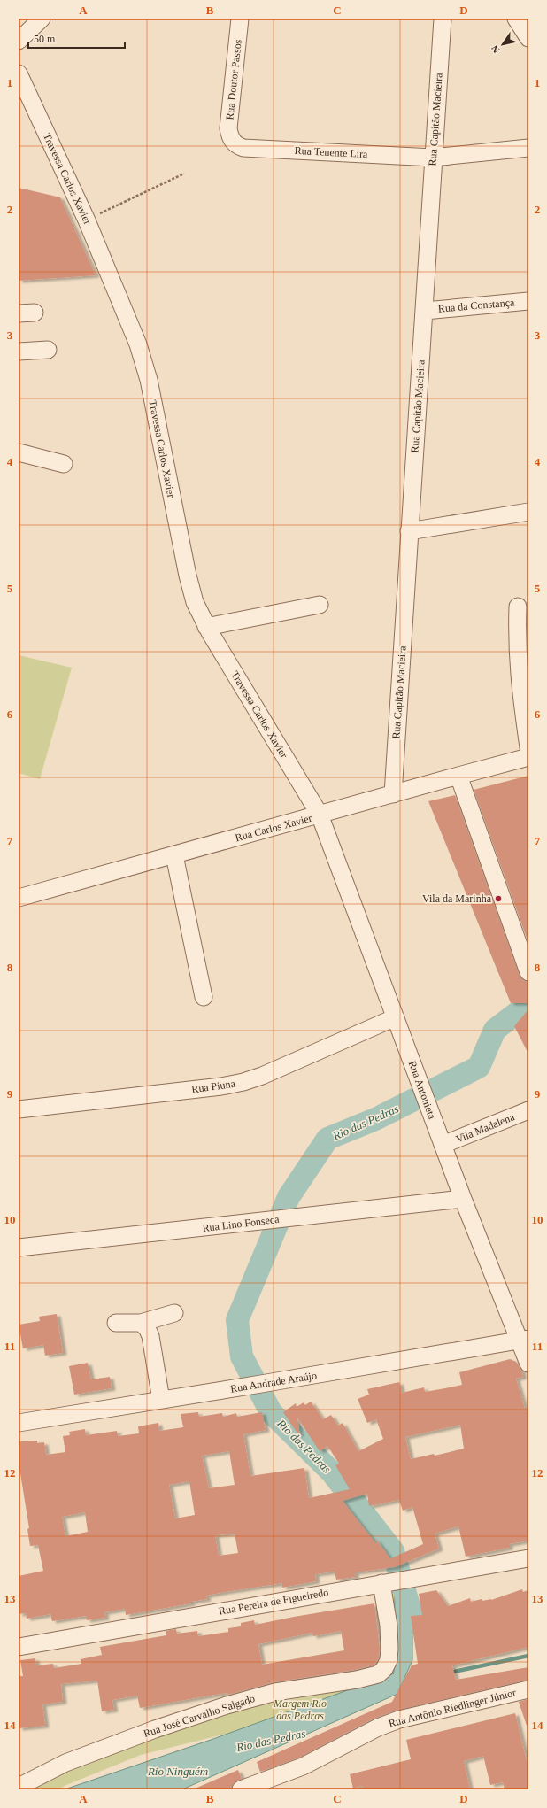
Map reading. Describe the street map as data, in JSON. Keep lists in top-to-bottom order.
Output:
{
  "streets": {
    "street": [
      "Rua Doutor Passos",
      "Rua Capitão Macieira",
      "Rua Tenente Lira",
      "Travessa Carlos Xavier",
      "Rua da Constança",
      "Rua Carlos Xavier",
      "Rua Piuna",
      "Rua Antonieta",
      "Vila Madalena",
      "Rua Lino Fonseca",
      "Rua Andrade Araújo",
      "Rua Pereira de Figueiredo",
      "Rua Antônio Riedlinger Júnior",
      "Rua José Carvalho Salgado"
    ]
  },
  "crossings": [
    ["Rua Doutor Passos", "Rua Tenente Lira"],
    ["Rua Capitão Macieira", "Rua Tenente Lira"],
    ["Rua Capitão Macieira", "Rua da Constança"],
    ["Rua Capitão Macieira", "Rua Carlos Xavier"],
    ["Travessa Carlos Xavier", "Rua Carlos Xavier"],
    ["Travessa Carlos Xavier", "Rua Antonieta"],
    ["Rua Carlos Xavier", "Rua Antonieta"],
    ["Rua Piuna", "Rua Antonieta"],
    ["Rua Antonieta", "Vila Madalena"],
    ["Rua Antonieta", "Rua Lino Fonseca"],
    ["Rua Antonieta", "Rua Andrade Araújo"],
    ["Rua Pereira de Figueiredo", "Rua José Carvalho Salgado"]
  ],
  "water": ["Rio das Pedras", "Rio Ninguém"],
  "parks": ["Margem Rio das Pedras"],
  "places": ["Vila da Marinha"],
  "scale_bar": "50 m",
  "north": "bottom left",
  "grid": {
    "columns": [
      "A",
      "B",
      "C",
      "D"
    ],
    "rows": [
      "1",
      "2",
      "3",
      "4",
      "5",
      "6",
      "7",
      "8",
      "9",
      "10",
      "11",
      "12",
      "13",
      "14"
    ]
  }
}
